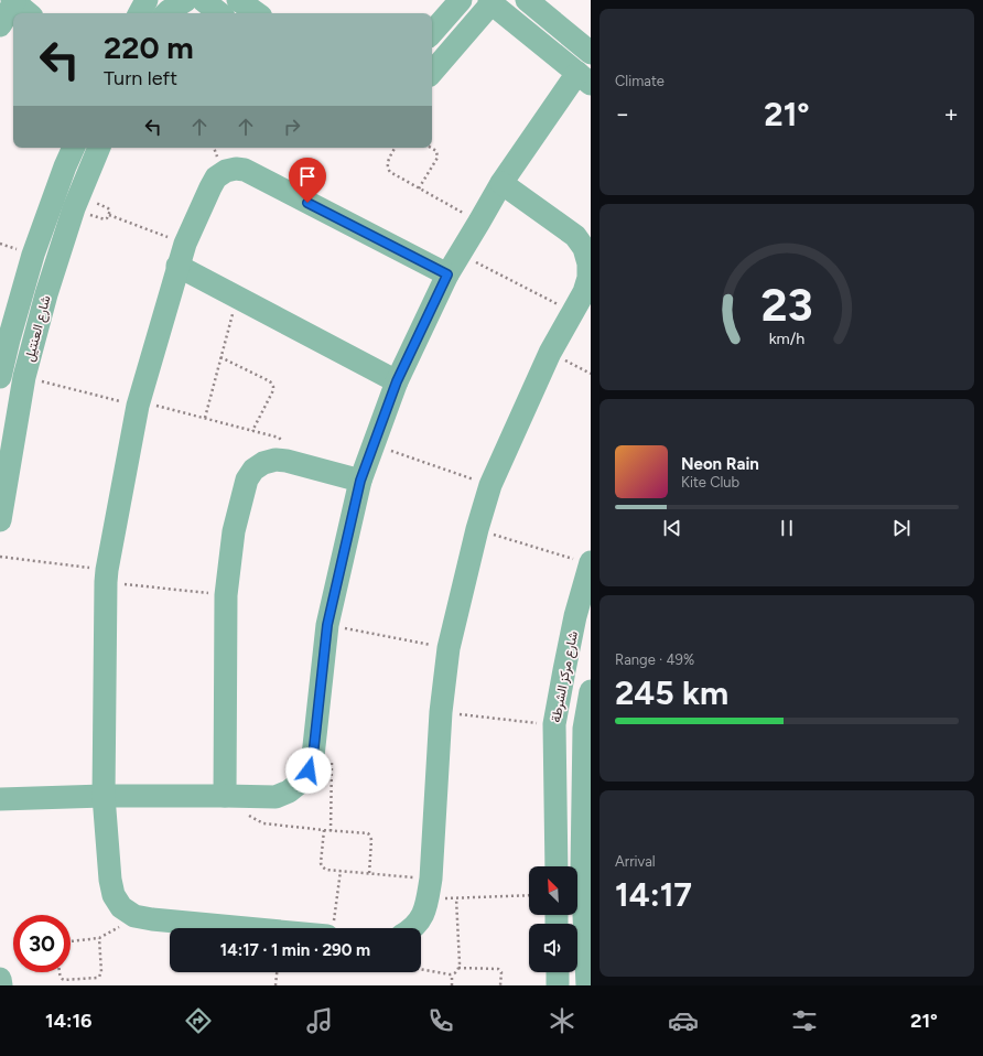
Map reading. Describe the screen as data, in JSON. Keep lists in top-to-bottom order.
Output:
{
  "streets": {
    "street": ["شارع العنتيل", "شارع مركز الشرطة"]
  },
  "north": "top left",
  "page": {
    "tile": [
      "Climate",
      ["Range · 49%", "245 km"],
      ["Arrival", "14:17"]
    ],
    "turn": ["220 m", "Turn left"],
    "heat": ["−", "21°", "+"],
    "song": ["Neon Rain", "Kite Club"],
    "limit": "30",
    "trip": "14:17 · 1 min · 290 m",
    "tabs": ["14:16", "21°"],
    "gauge": ["23", "km/h"]
  }
}
